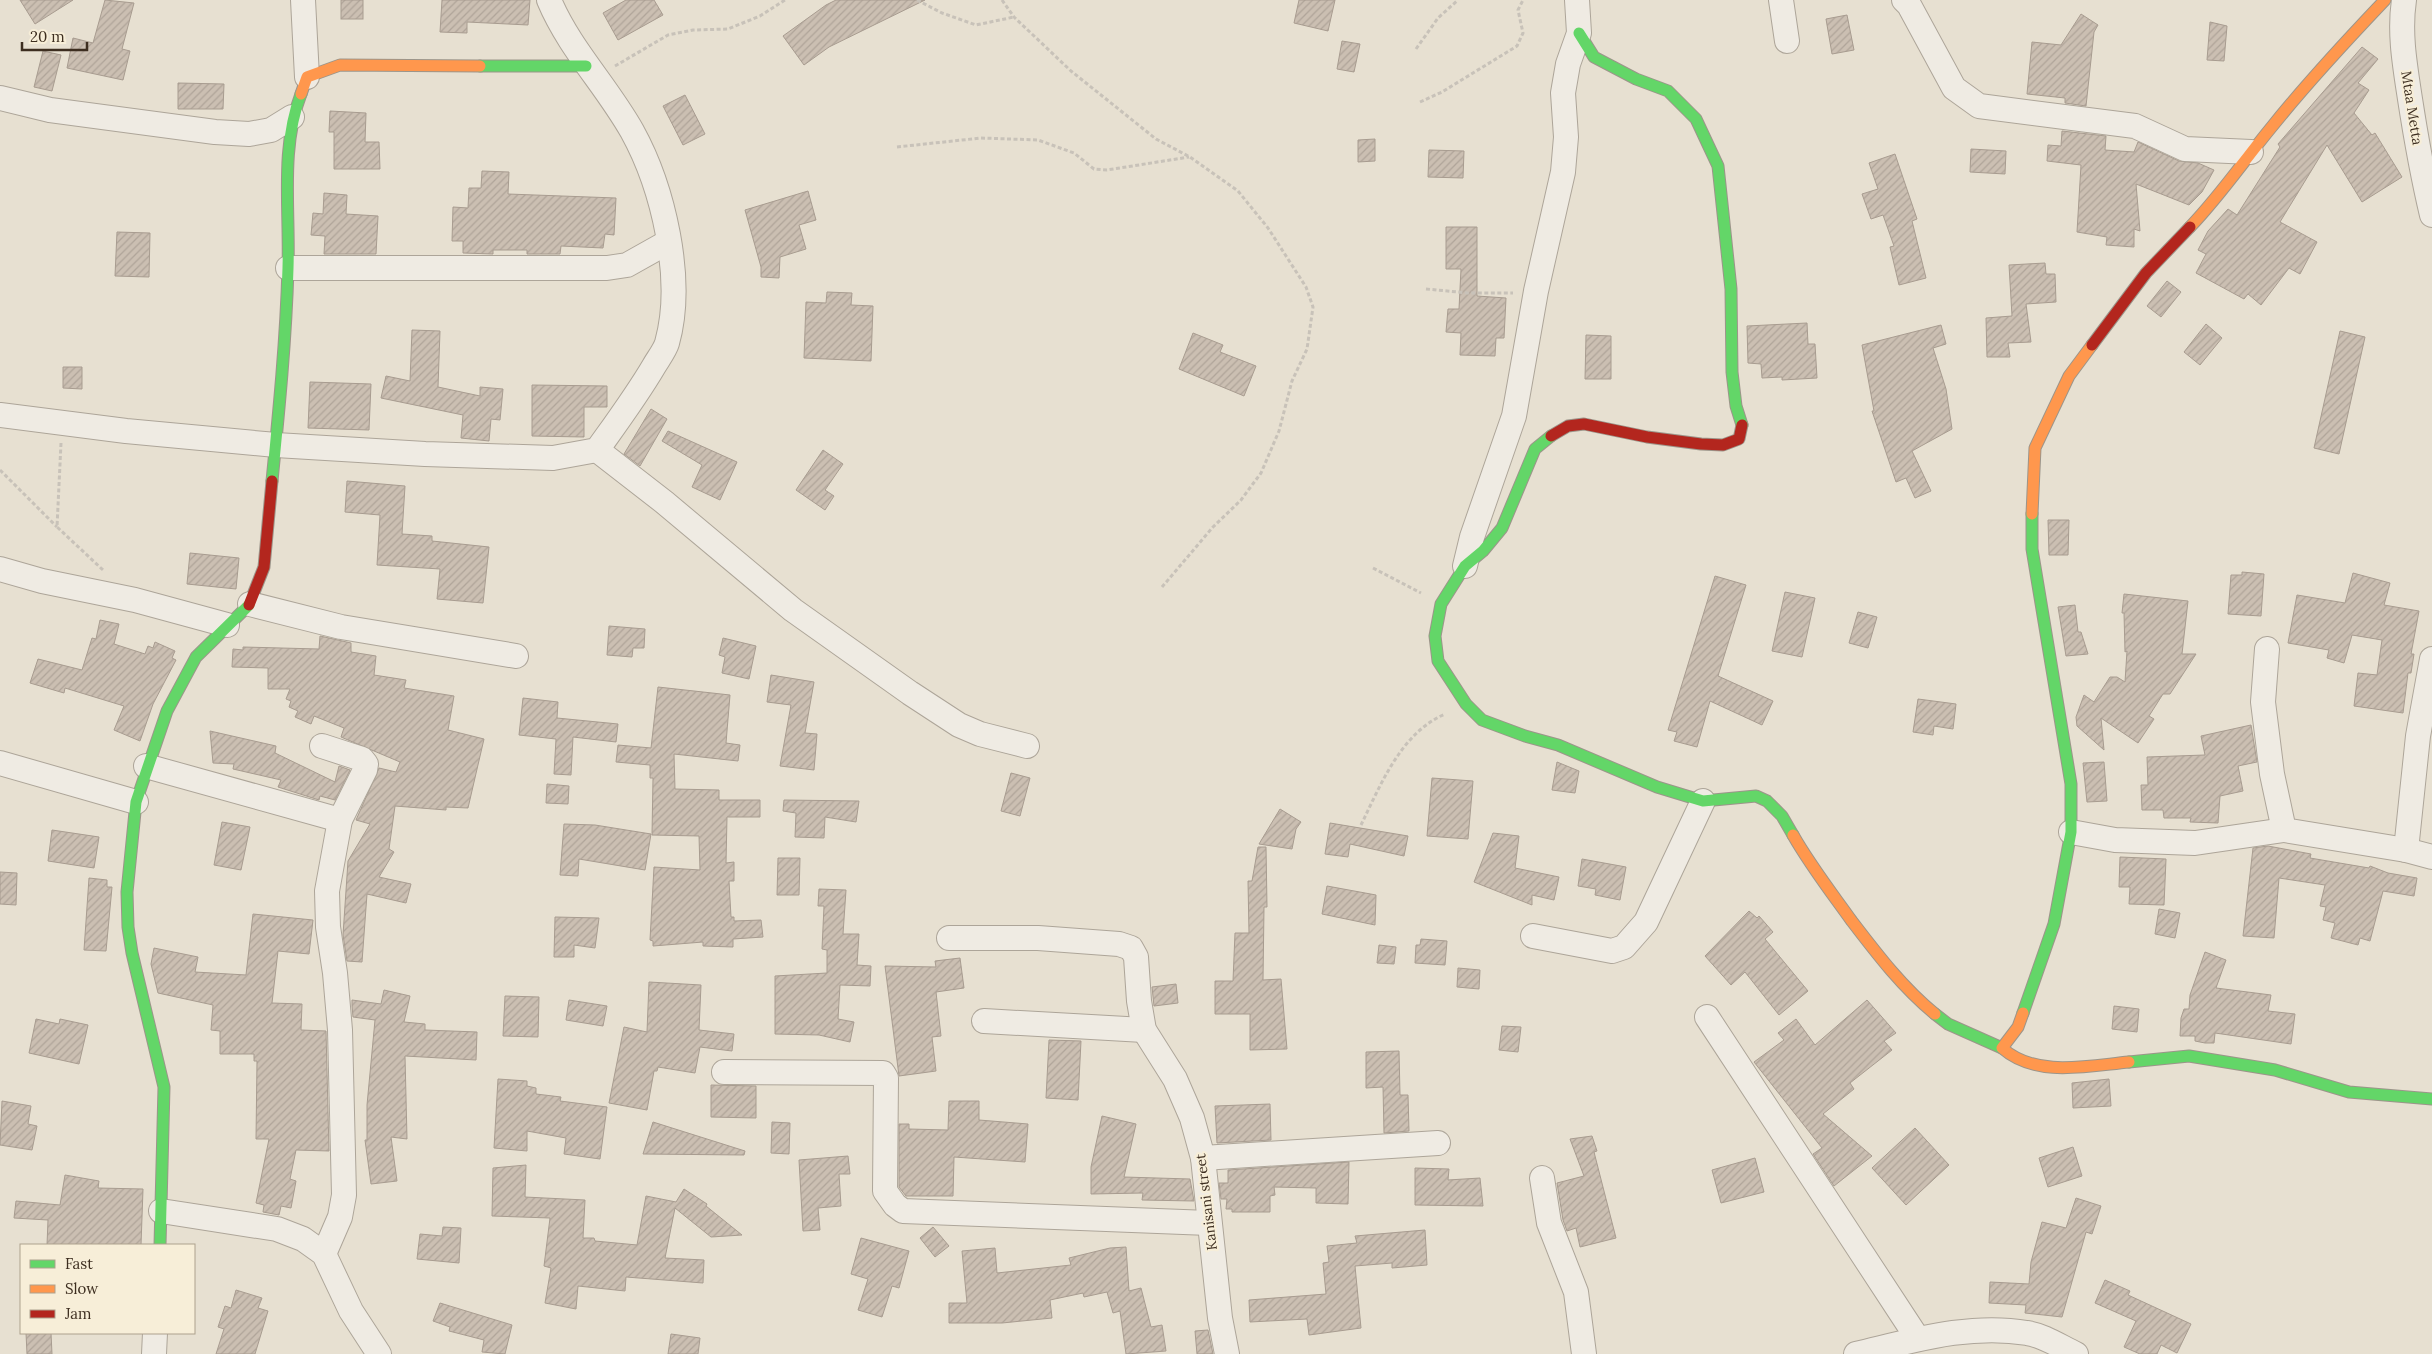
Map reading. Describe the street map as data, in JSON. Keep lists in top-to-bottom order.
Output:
{
  "streets": {
    "street": ["Mtaa Metta", "Kanisani street"]
  },
  "legend": ["Fast", "Slow", "Jam"],
  "scale_bar": "20 m"
}
